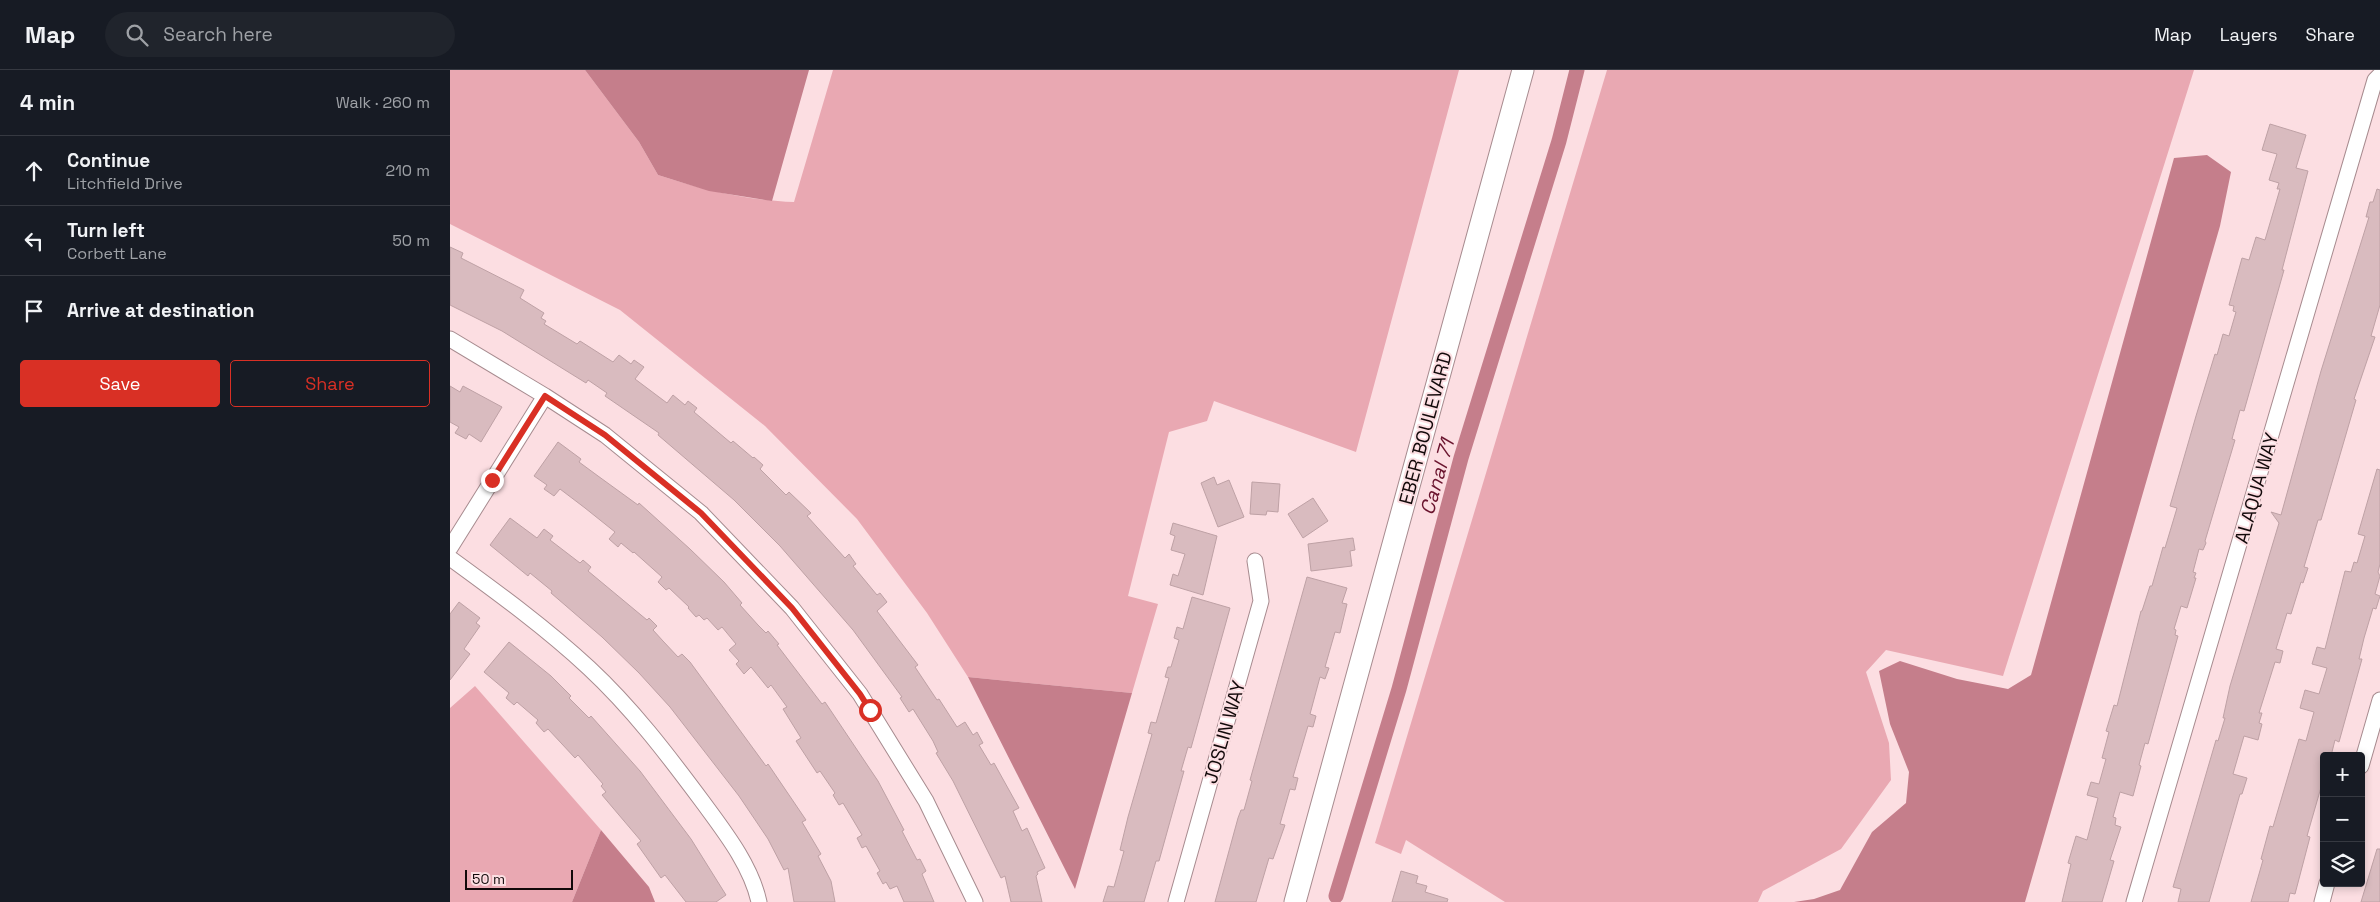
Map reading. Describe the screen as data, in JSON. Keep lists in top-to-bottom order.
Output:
{
  "streets": {
    "street": ["EBER BOULEVARD", "ALAQUA WAY", "JOSLIN WAY"]
  },
  "water": ["Canal 71"],
  "scale_bar": "50 m",
  "page": {
    "header": "Map",
    "search": "Search here",
    "nav": ["Map", "Layers", "Share"],
    "heading": ["4 min", "Walk · 260 m"],
    "list": [
      ["Continue", "Litchfield Drive", "210 m"],
      ["Turn left", "Corbett Lane", "50 m"],
      "Arrive at destination"
    ],
    "buttons": ["Save", "Share"],
    "map_buttons": ["+", "−"],
    "scale": "50 m"
  }
}
